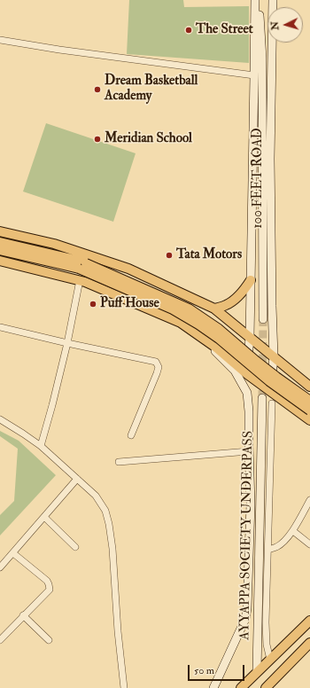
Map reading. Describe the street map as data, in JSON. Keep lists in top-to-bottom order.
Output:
{
  "streets": {
    "main road": ["100 FEET ROAD", "AYYAPPA SOCIETY UNDERPASS"]
  },
  "places": [
    "The Street",
    "Dream Basketball Academy",
    "Meridian School",
    "Tata Motors",
    "Puff House"
  ],
  "scale_bar": "50 m",
  "north": "left"
}
